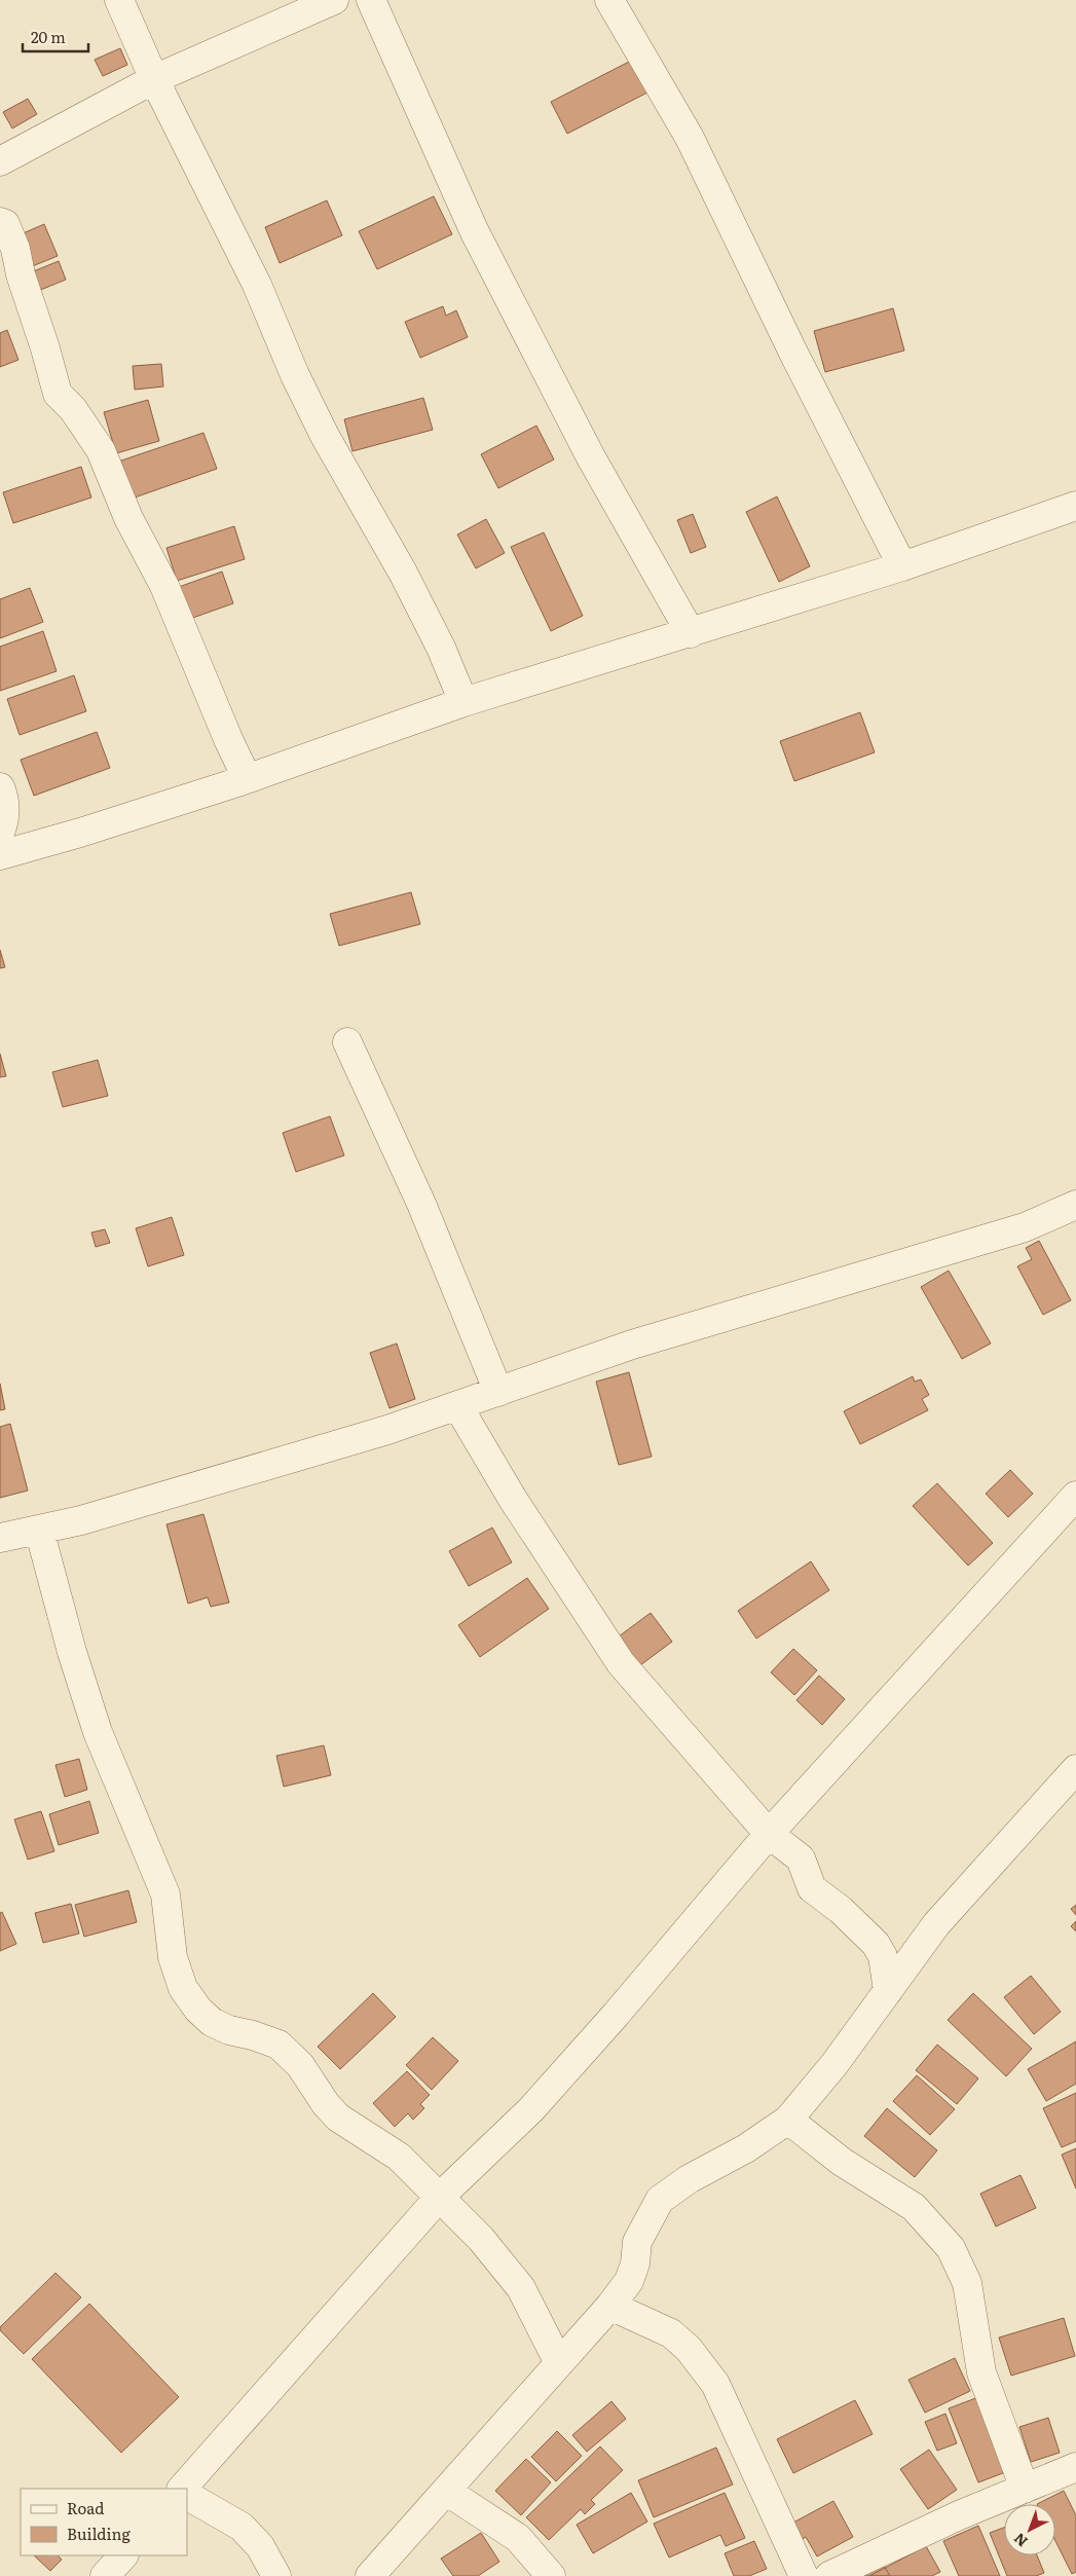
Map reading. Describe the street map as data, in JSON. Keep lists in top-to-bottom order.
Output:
{
  "legend": ["Road", "Building"],
  "scale_bar": "20 m",
  "north": "bottom left"
}
